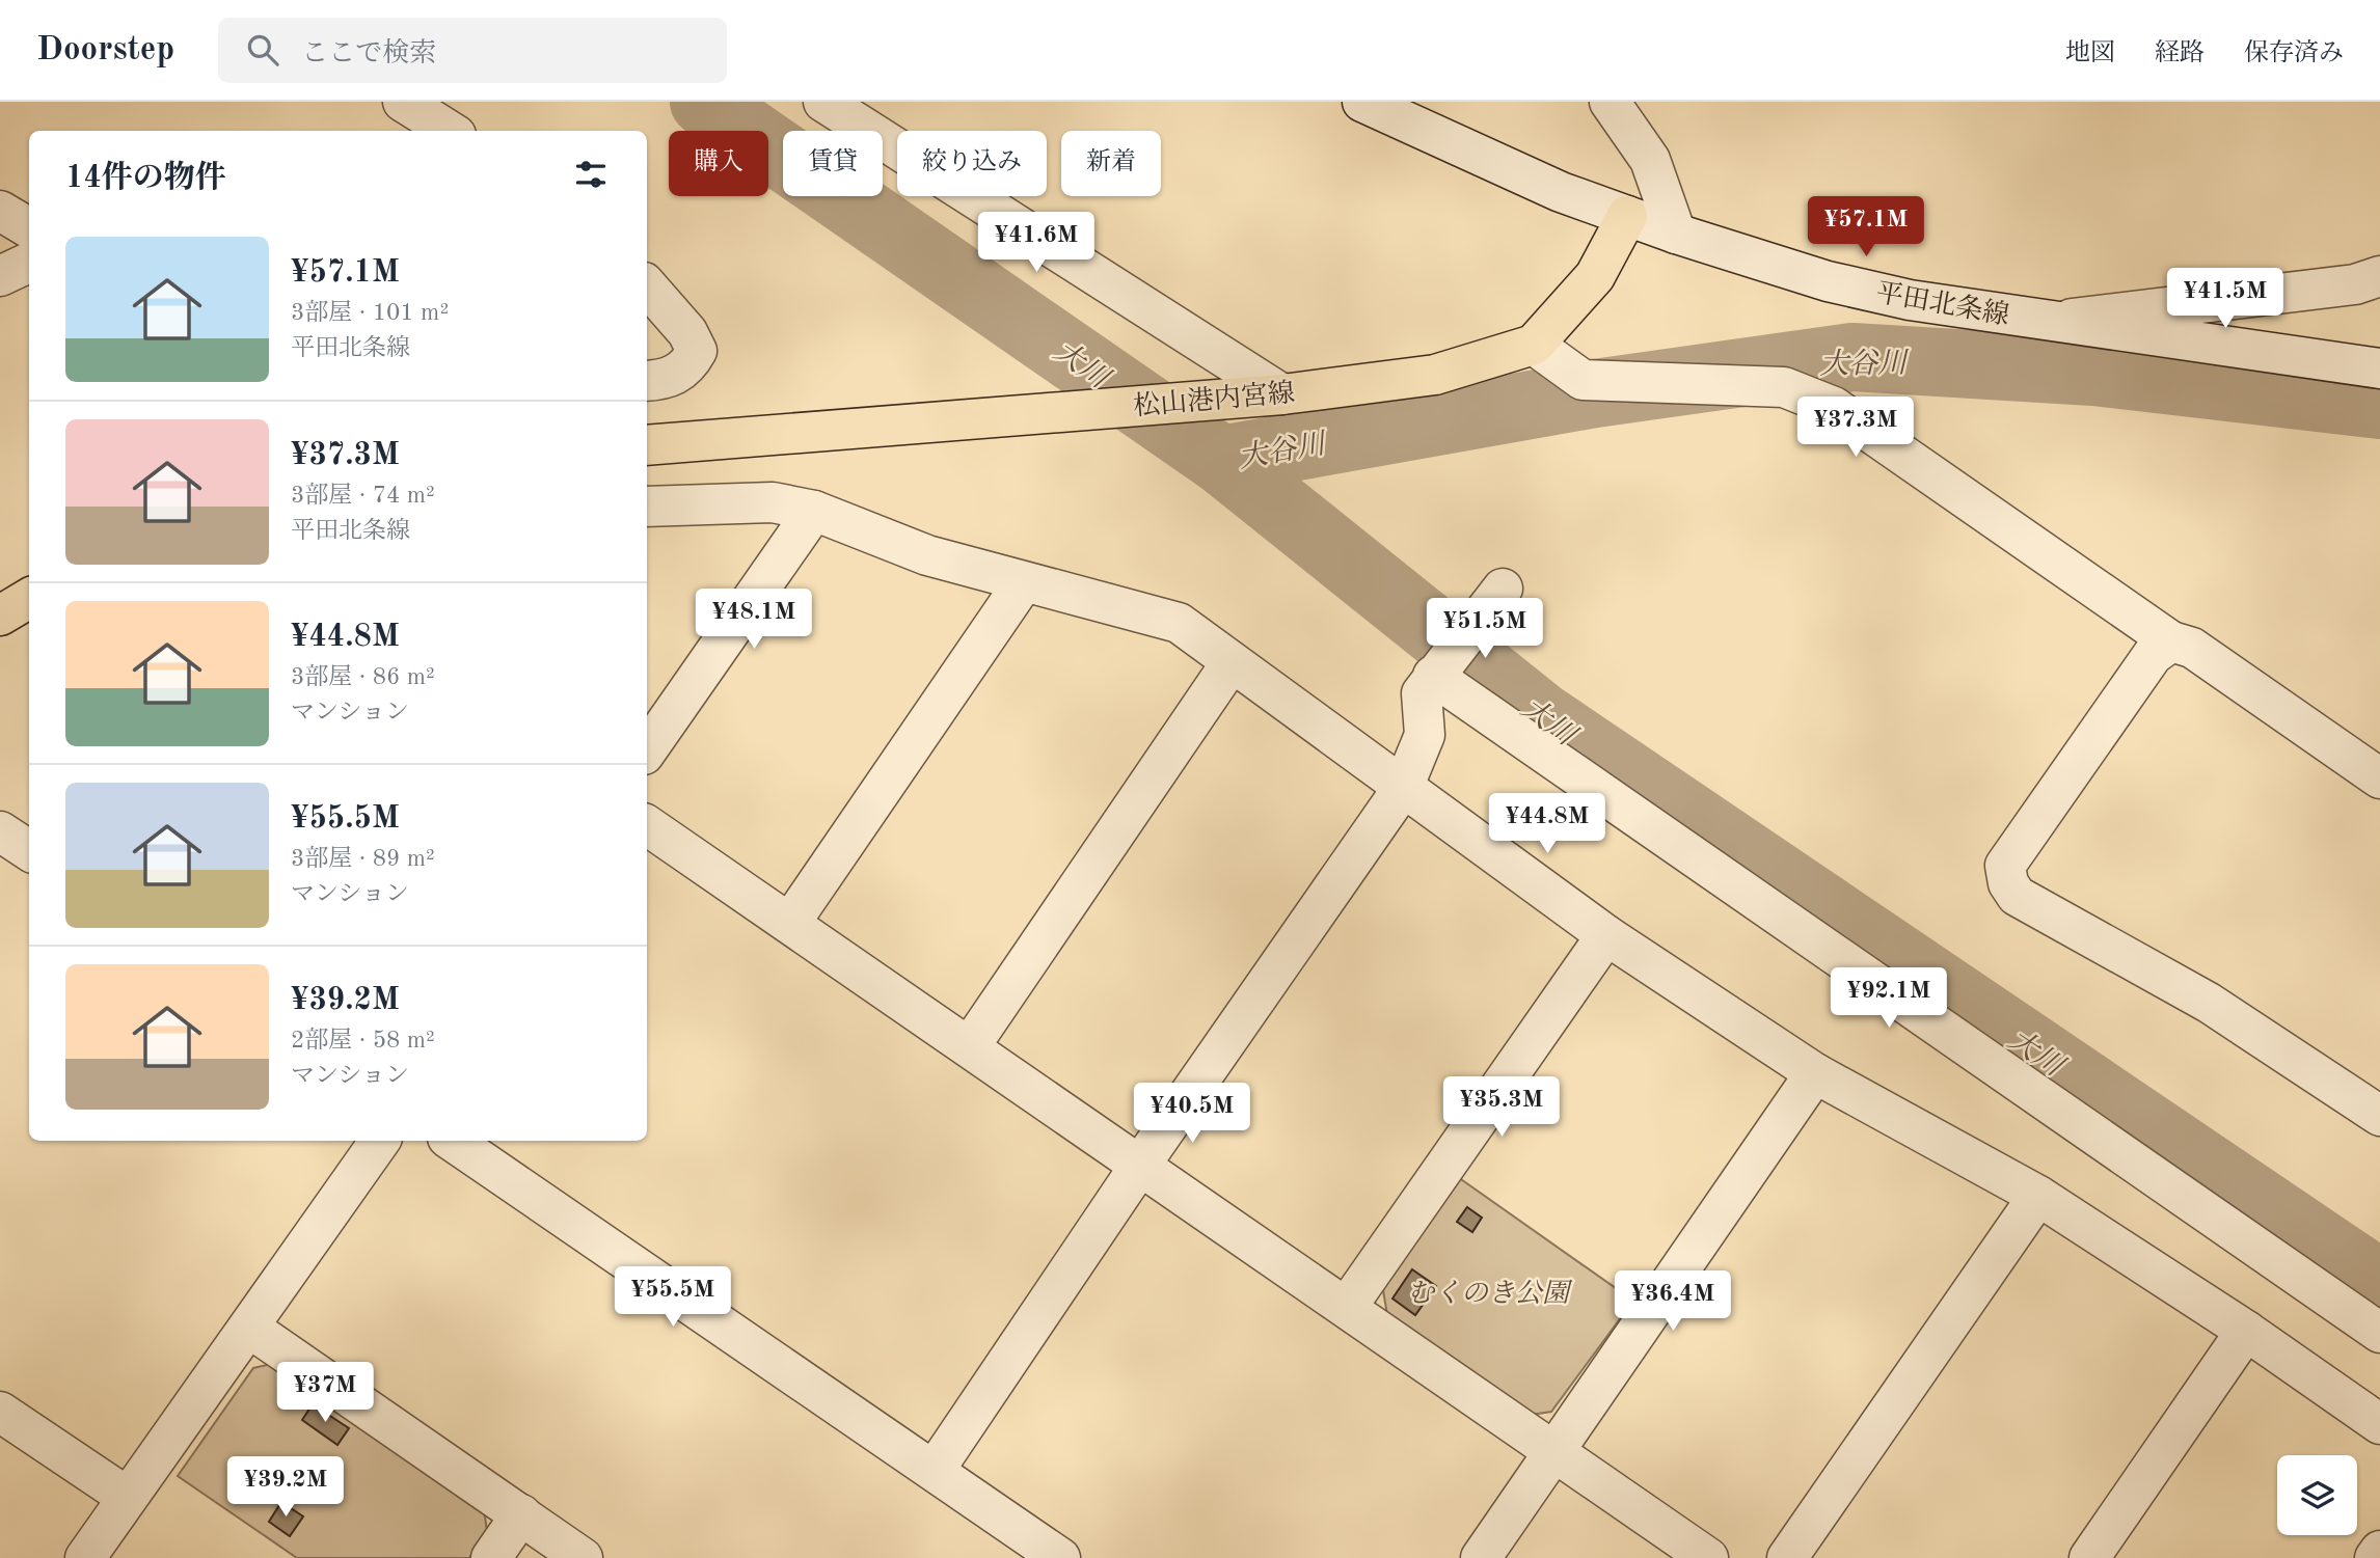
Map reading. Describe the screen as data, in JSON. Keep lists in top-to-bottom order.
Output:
{
  "streets": {
    "main road": ["松山港内宮線"],
    "street": ["平田北条線"]
  },
  "water": ["大谷川", "大川"],
  "parks": ["むくのき公園"],
  "page": {
    "header": "Doorstep",
    "search": "ここで検索",
    "nav": ["地図", "経路", "保存済み"],
    "chip": [
      "購入",
      "賃貸",
      "絞り込み",
      "新着"
    ],
    "heading": "14件の物件",
    "price": [
      "¥57.1M",
      "¥41.6M",
      "¥41.5M",
      "¥37.3M",
      "¥48.1M",
      "¥51.5M",
      "¥44.8M",
      "¥92.1M",
      "¥35.3M",
      "¥40.5M",
      "¥55.5M",
      "¥36.4M",
      "¥37M",
      "¥39.2M"
    ],
    "list": [
      {
        "name": "¥57.1M",
        "note": "3部屋 · 101 m² · 平田北条線"
      },
      {
        "name": "¥37.3M",
        "note": "3部屋 · 74 m² · 平田北条線"
      },
      {
        "name": "¥44.8M",
        "note": "3部屋 · 86 m² · マンション"
      },
      {
        "name": "¥55.5M",
        "note": "3部屋 · 89 m² · マンション"
      },
      {
        "name": "¥39.2M",
        "note": "2部屋 · 58 m² · マンション"
      }
    ]
  }
}
